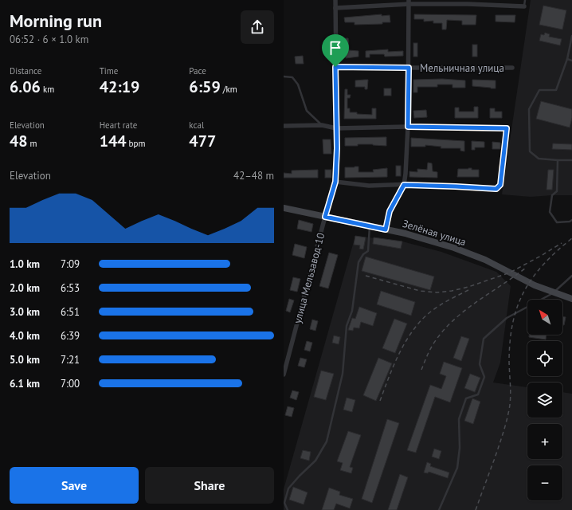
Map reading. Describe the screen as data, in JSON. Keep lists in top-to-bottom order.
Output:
{
  "streets": {
    "street": ["Мельничная улица", "Зелёная улица", "улица Мельзавод-10"]
  },
  "crossings": [
    ["Мельничная улица", "улица Мельзавод-10"],
    ["Зелёная улица", "улица Мельзавод-10"]
  ],
  "north": "top left",
  "page": {
    "heading": ["Morning run", "06:52 · 6 × 1.0 km"],
    "stats": [
      ["Distance", "6.06 km"],
      ["Time", "42:19"],
      ["Pace", "6:59 /km"],
      ["Elevation", "48 m"],
      ["Heart rate", "144 bpm"],
      ["kcal", "477"]
    ],
    "chart": ["Elevation", "42–48 m"],
    "list": [
      {
        "name": "1.0 km",
        "note": "7:09"
      },
      {
        "name": "2.0 km",
        "note": "6:53"
      },
      {
        "name": "3.0 km",
        "note": "6:51"
      },
      {
        "name": "4.0 km",
        "note": "6:39"
      },
      {
        "name": "5.0 km",
        "note": "7:21"
      },
      {
        "name": "6.1 km",
        "note": "7:00"
      }
    ],
    "map_buttons": ["+", "−"],
    "buttons": ["Save", "Share"]
  }
}
